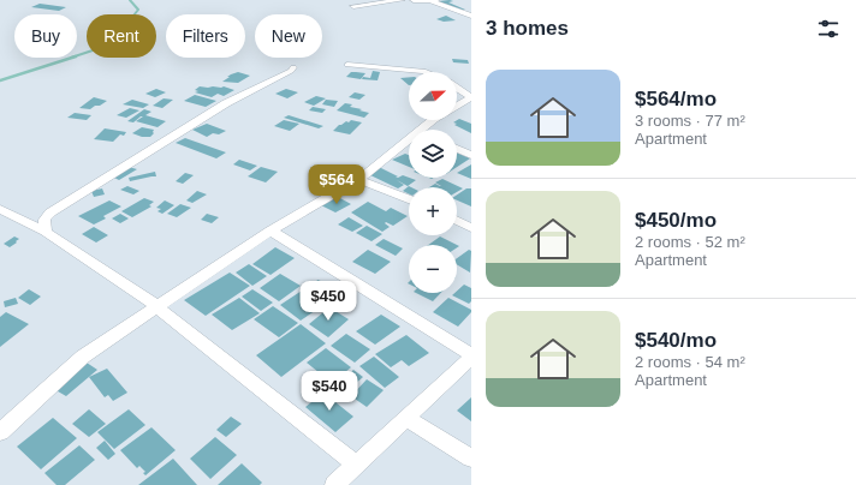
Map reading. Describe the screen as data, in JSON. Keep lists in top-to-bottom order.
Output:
{
  "north": "right",
  "page": {
    "heading": "3 homes",
    "chip": [
      "Buy",
      "Rent",
      "Filters",
      "New"
    ],
    "list": [
      {
        "name": "$564/mo",
        "note": "3 rooms · 77 m² · Apartment"
      },
      {
        "name": "$450/mo",
        "note": "2 rooms · 52 m² · Apartment"
      },
      {
        "name": "$540/mo",
        "note": "2 rooms · 54 m² · Apartment"
      }
    ],
    "map_buttons": ["+", "−"],
    "price": ["$564", "$450", "$540"]
  }
}
